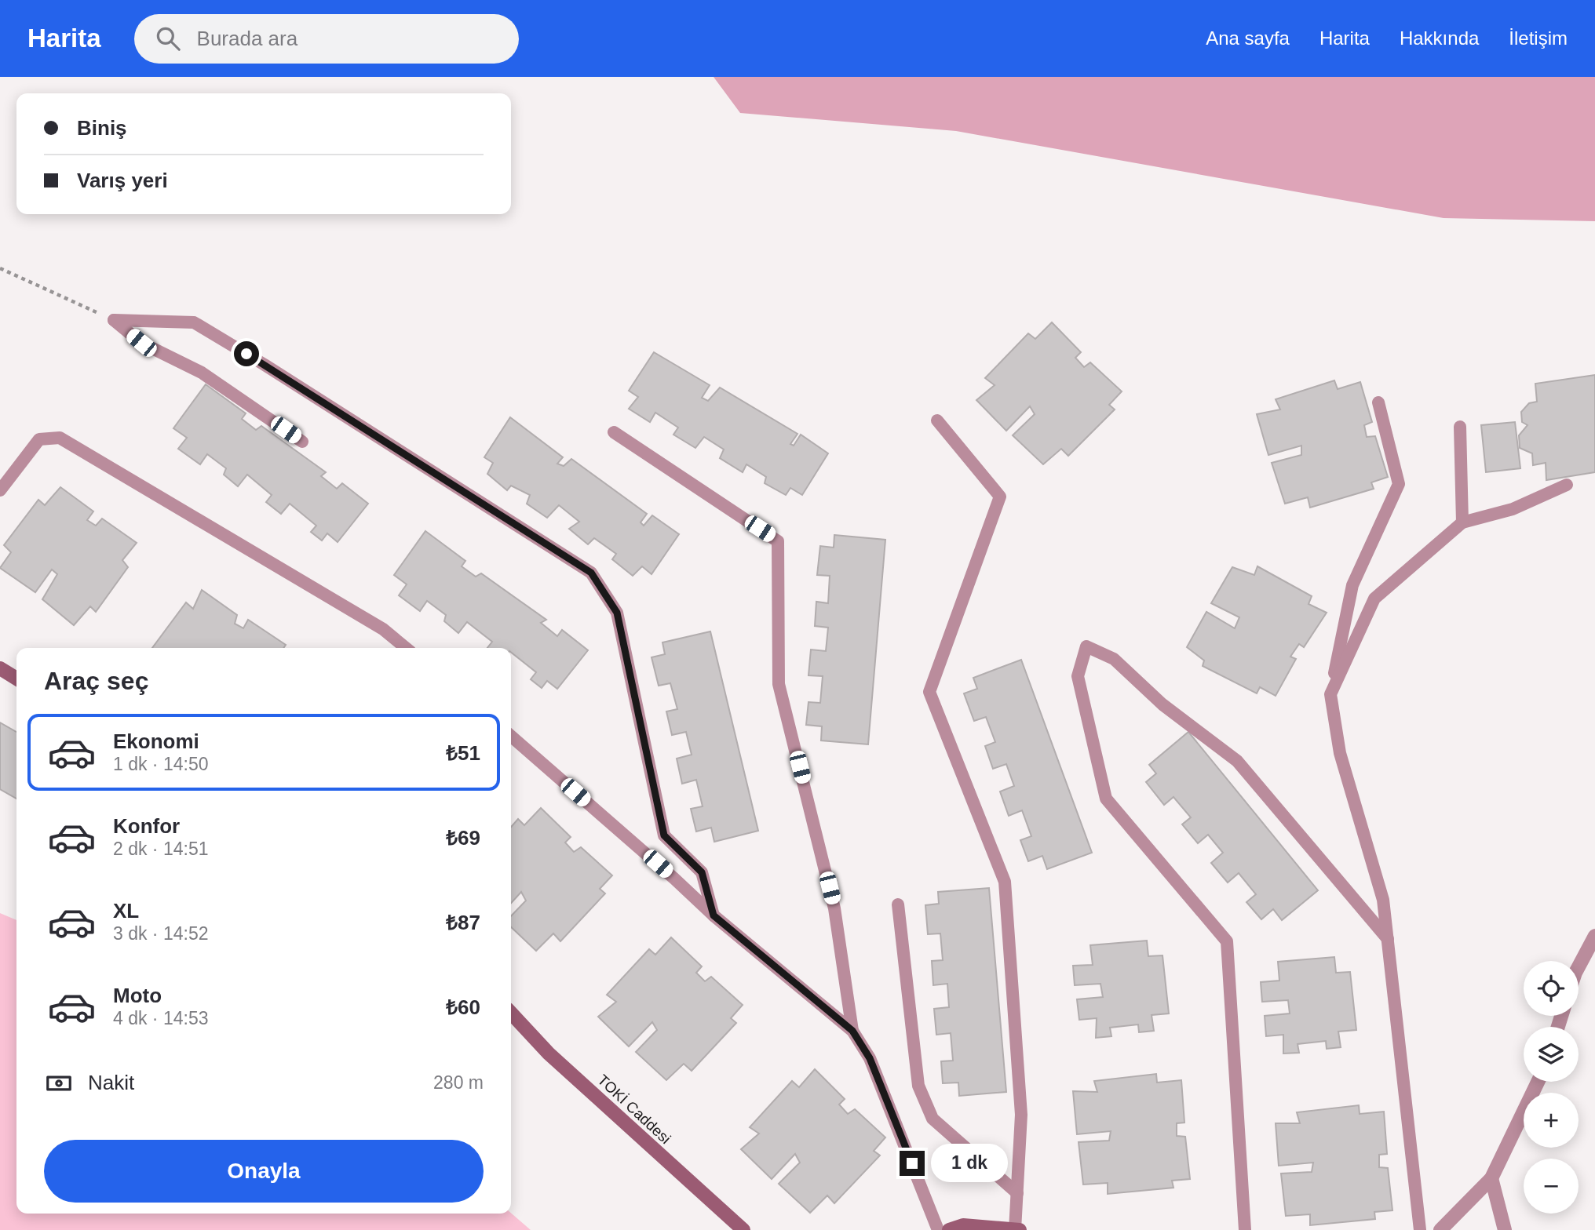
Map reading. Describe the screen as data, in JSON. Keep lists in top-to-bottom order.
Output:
{
  "streets": {
    "street": ["TOKİ Caddesi"]
  },
  "page": {
    "header": "Harita",
    "search": "Burada ara",
    "nav": [
      "Ana sayfa",
      "Harita",
      "Hakkında",
      "İletişim"
    ],
    "banner": ["Biniş", "Varış yeri"],
    "heading": "Araç seç",
    "list": [
      {
        "name": "Ekonomi",
        "note": "1 dk · 14:50",
        "value": "₺51"
      },
      {
        "name": "Konfor",
        "note": "2 dk · 14:51",
        "value": "₺69"
      },
      {
        "name": "XL",
        "note": "3 dk · 14:52",
        "value": "₺87"
      },
      {
        "name": "Moto",
        "note": "4 dk · 14:53",
        "value": "₺60"
      }
    ],
    "map_buttons": ["+", "−"],
    "pay": ["Nakit", "280 m"],
    "buttons": "Onayla",
    "bubble": "1 dk"
  }
}
